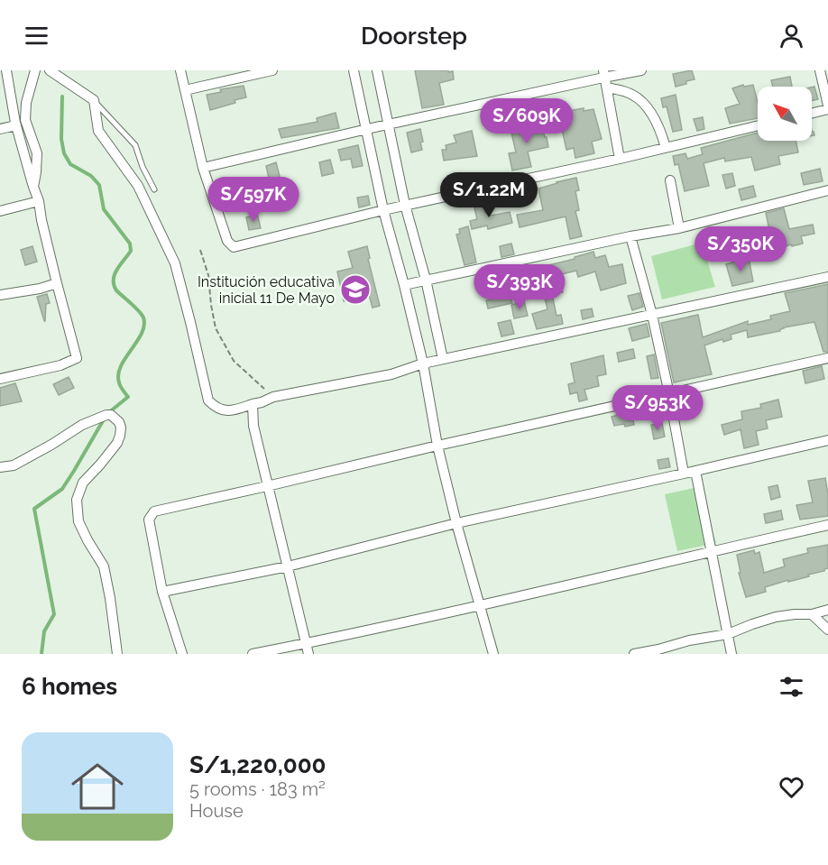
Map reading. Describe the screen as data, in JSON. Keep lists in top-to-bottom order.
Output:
{
  "places": {
    "school or university": ["Institución educativa inicial 11 De Mayo"]
  },
  "north": "top left",
  "page": {
    "header": "Doorstep",
    "price": [
      "S/609K",
      "S/1.22M",
      "S/597K",
      "S/350K",
      "S/393K",
      "S/953K"
    ],
    "heading": "6 homes",
    "list": [
      {
        "name": "S/1,220,000",
        "note": "5 rooms · 183 m² · House"
      }
    ]
  }
}
